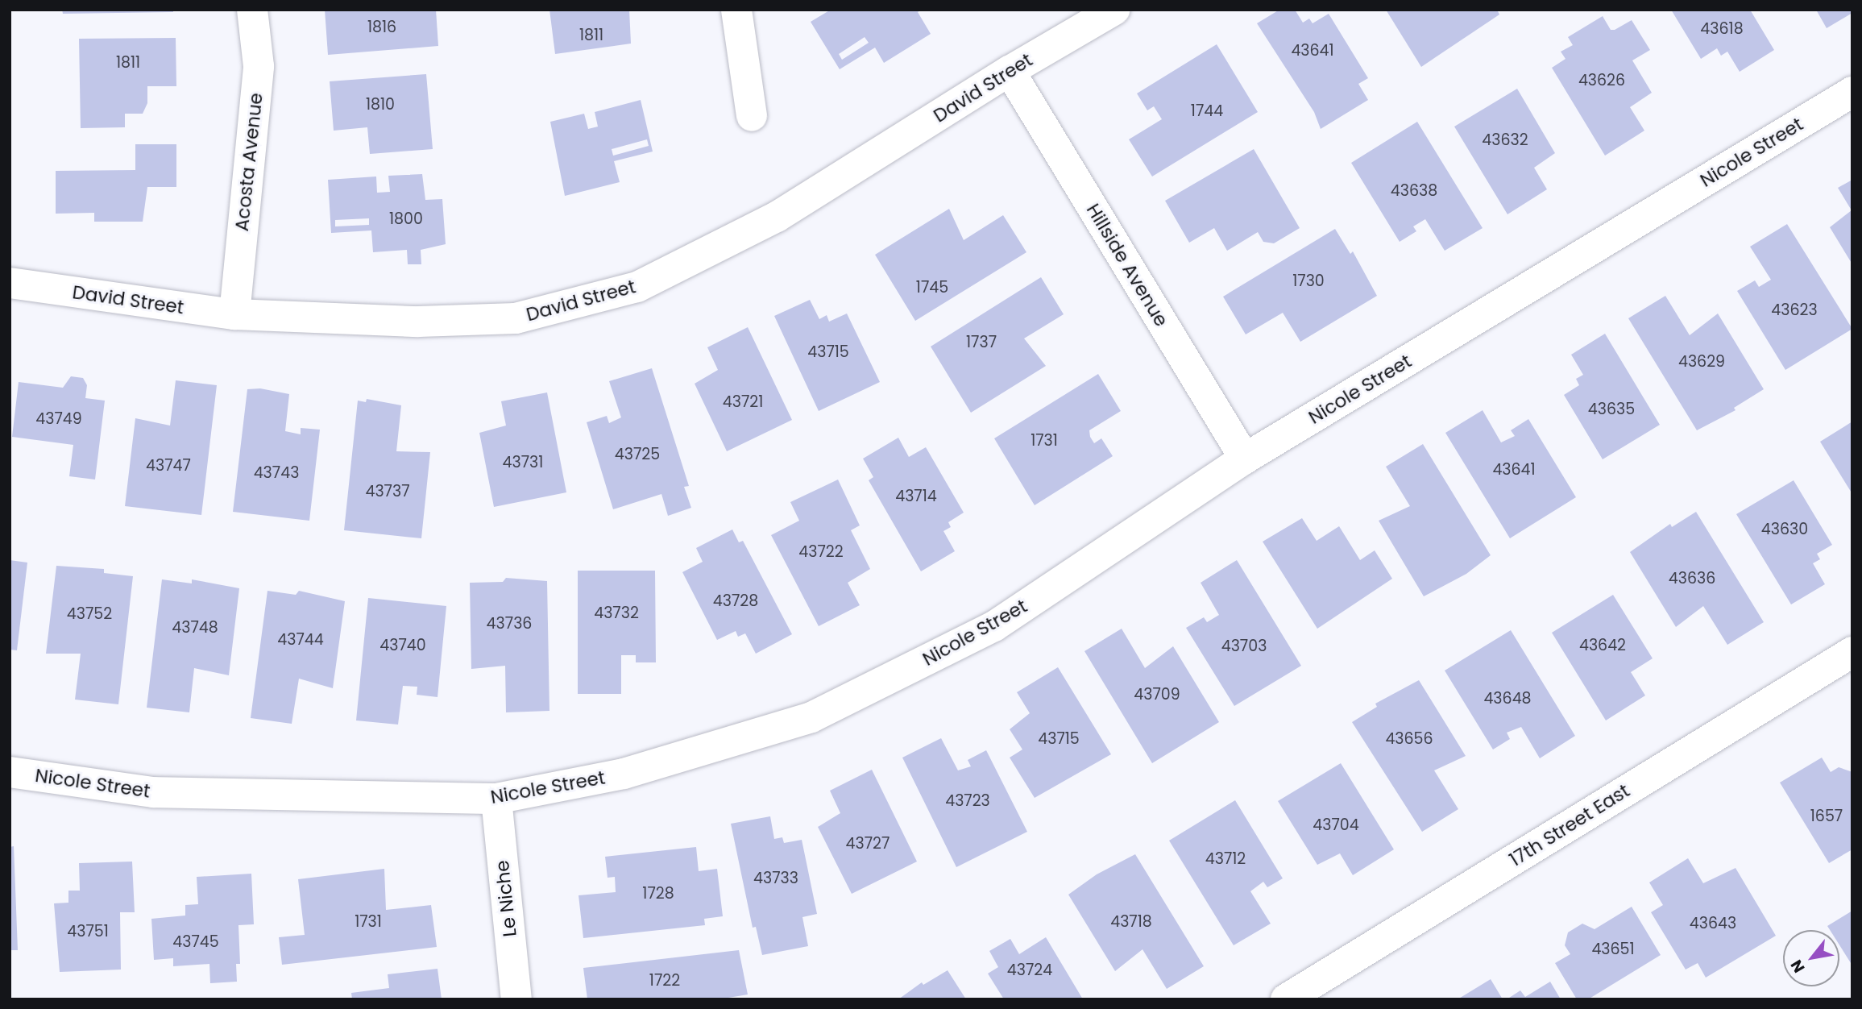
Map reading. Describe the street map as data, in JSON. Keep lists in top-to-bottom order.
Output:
{
  "streets": {
    "street": [
      "David Street",
      "Nicole Street",
      "Acosta Avenue",
      "Hillside Avenue",
      "17th Street East",
      "Le Niche"
    ]
  },
  "crossings": [
    ["David Street", "Acosta Avenue"],
    ["David Street", "Hillside Avenue"],
    ["Nicole Street", "Hillside Avenue"],
    ["Nicole Street", "Le Niche"]
  ],
  "house_numbers": [
    "1816",
    "43618",
    "1811",
    "43641",
    "1811",
    "43626",
    "1810",
    "1744",
    "43632",
    "43638",
    "1800",
    "1730",
    "1745",
    "43623",
    "1737",
    "43715",
    "43629",
    "43721",
    "43635",
    "43749",
    "1731",
    "43725",
    "43731",
    "43747",
    "43641",
    "43743",
    "43737",
    "43714",
    "43630",
    "43722",
    "43636",
    "43728",
    "43732",
    "43752",
    "43736",
    "43748",
    "43744",
    "43740",
    "43642",
    "43703",
    "43709",
    "43648",
    "43715",
    "43656",
    "43723",
    "1657",
    "43704",
    "43727",
    "43712",
    "43733",
    "1728",
    "1731",
    "43718",
    "43643",
    "43751",
    "43745",
    "43651",
    "43724",
    "1722"
  ],
  "north": "bottom left"
}
